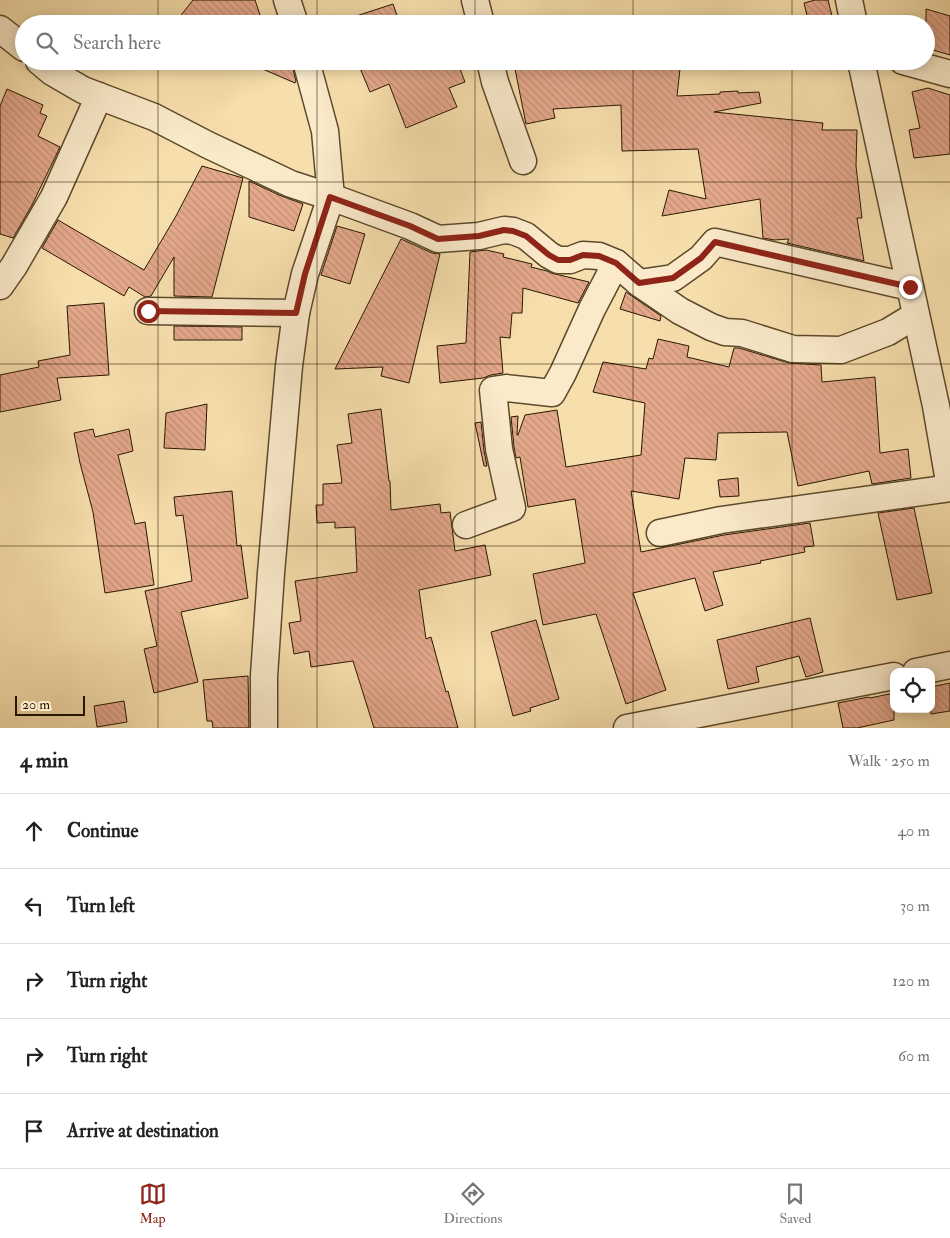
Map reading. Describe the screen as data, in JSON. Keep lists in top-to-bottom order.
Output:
{
  "scale_bar": "20 m",
  "page": {
    "search": "Search here",
    "scale": "20 m",
    "heading": ["4 min", "Walk · 250 m"],
    "list": [
      ["Continue", "40 m"],
      ["Turn left", "30 m"],
      ["Turn right", "120 m"],
      ["Turn right", "60 m"],
      "Arrive at destination"
    ],
    "nav": ["Map", "Directions", "Saved"]
  }
}
